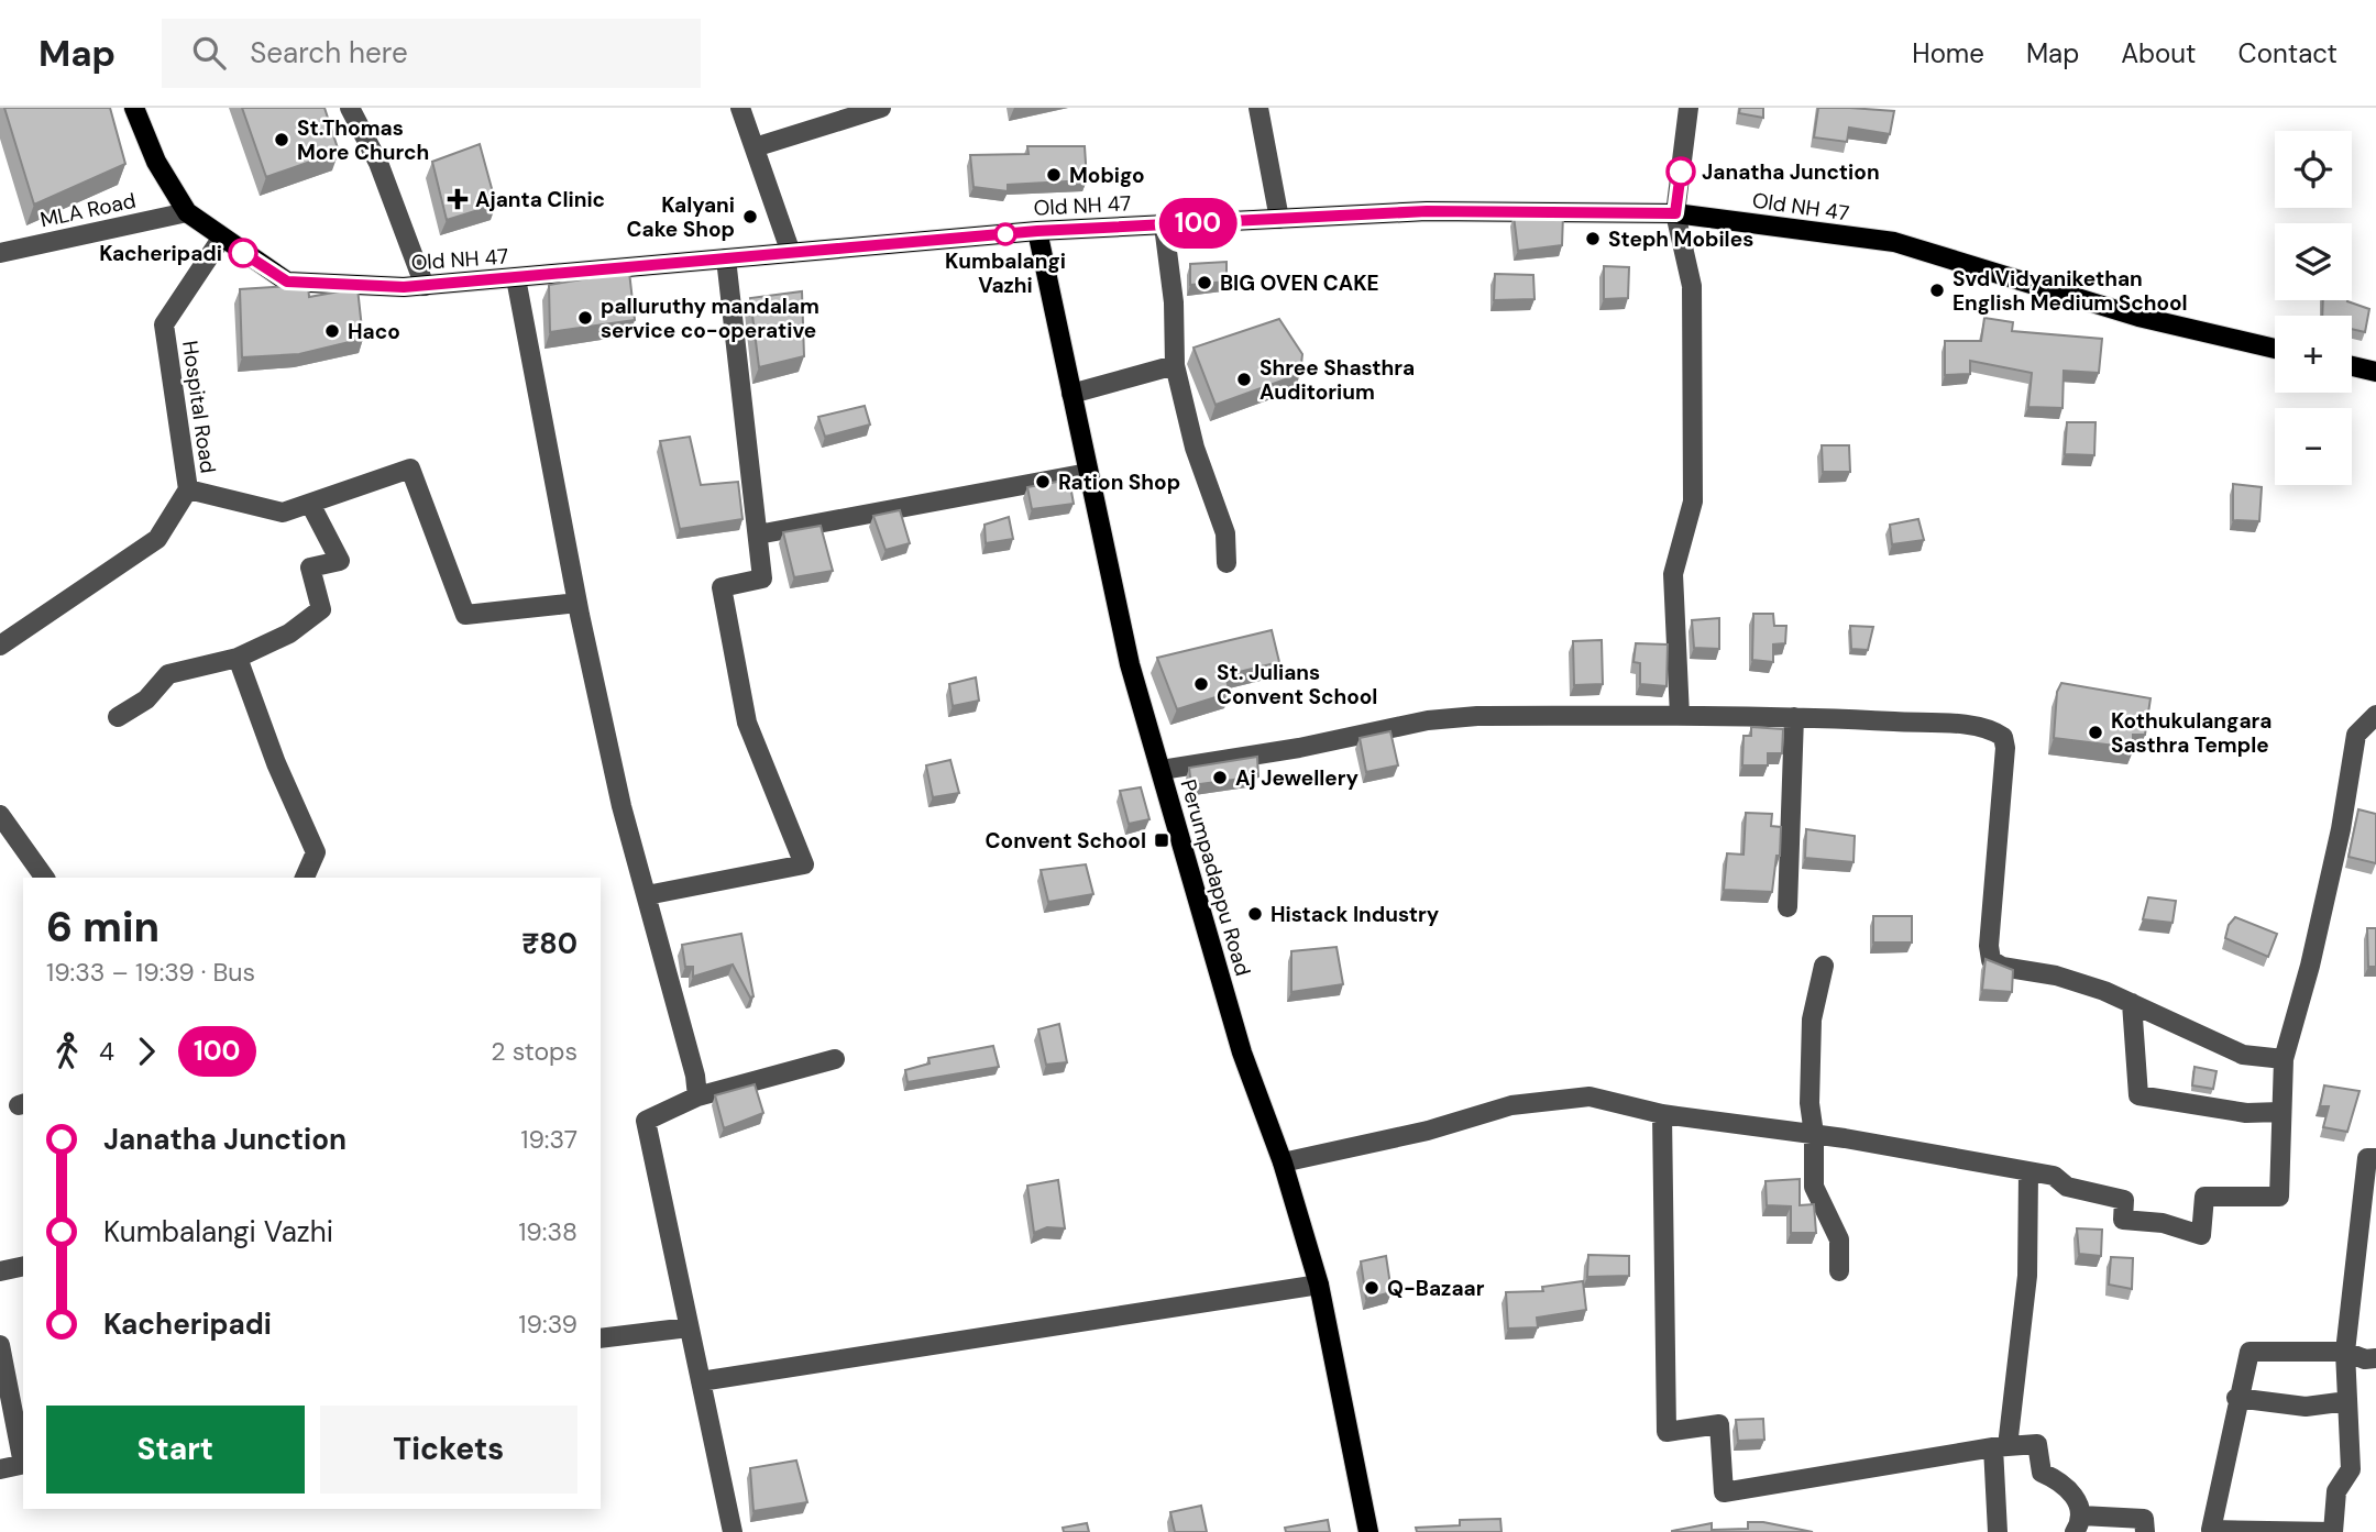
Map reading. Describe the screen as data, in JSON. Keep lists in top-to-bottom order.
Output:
{
  "streets": {
    "main road": ["Old NH 47", "Perumpadappu Road"],
    "street": ["MLA Road", "Hospital Road"]
  },
  "crossings": [
    ["Old NH 47", "MLA Road"],
    ["Old NH 47", "Hospital Road"],
    ["Old NH 47", "Perumpadappu Road"]
  ],
  "places": {
    "other": [
      "St.Thomas More Church",
      "Janatha Junction",
      "Mobigo",
      "Kalyani Cake Shop",
      "Kumbalangi Vazhi",
      "Steph Mobiles",
      "Kacheripadi",
      "BIG OVEN CAKE",
      "Svd Vidyanikethan English Medium School",
      "palluruthy mandalam service co-operative",
      "Haco",
      "Shree Shasthra Auditorium",
      "Ration Shop",
      "St. Julians Convent School",
      "Kothukulangara Sasthra Temple",
      "Aj Jewellery",
      "Histack Industry",
      "Q-Bazaar"
    ],
    "health": ["Ajanta Clinic"],
    "transit": ["Convent School"]
  },
  "lines": ["bus line 100"],
  "page": {
    "header": "Map",
    "search": "Search here",
    "nav": [
      "Home",
      "Map",
      "About",
      "Contact"
    ],
    "on_map": "100",
    "map_buttons": ["+", "−"],
    "heading": ["6 min", "19:33 – 19:39 · Bus", "₹80"],
    "legs": ["4", "100", "2 stops"],
    "list": [
      {
        "name": "Janatha Junction",
        "value": "19:37"
      },
      {
        "name": "Kumbalangi Vazhi",
        "value": "19:38"
      },
      {
        "name": "Kacheripadi",
        "value": "19:39"
      }
    ],
    "buttons": ["Start", "Tickets"]
  }
}
